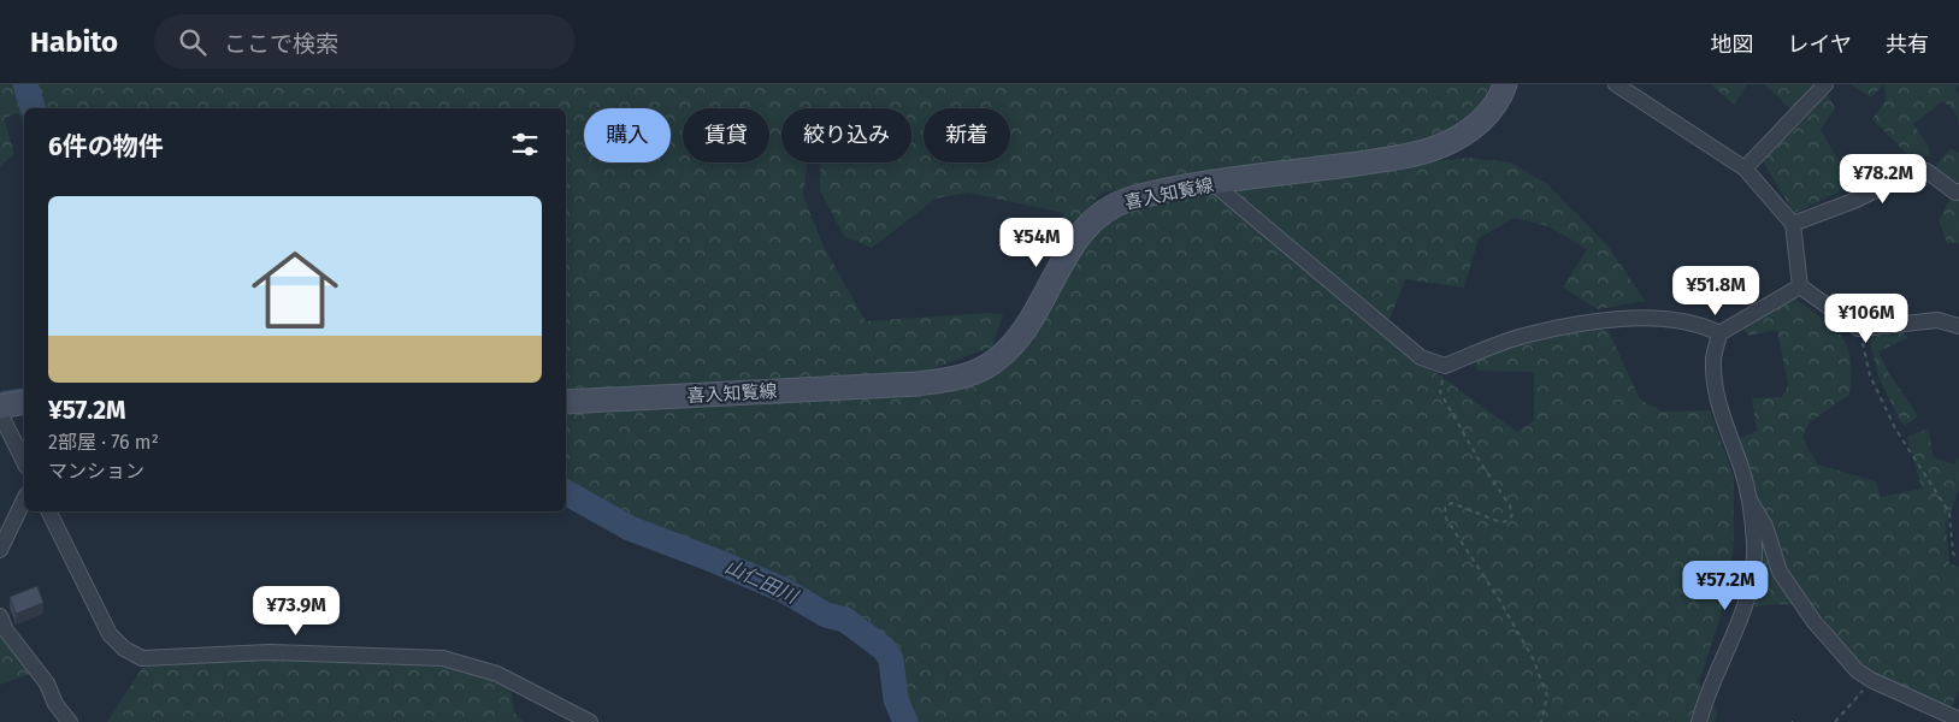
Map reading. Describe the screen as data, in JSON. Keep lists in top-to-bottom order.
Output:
{
  "streets": {
    "main road": ["喜入知覧線"]
  },
  "water": ["山仁田川"],
  "page": {
    "header": "Habito",
    "search": "ここで検索",
    "nav": ["地図", "レイヤ", "共有"],
    "chip": [
      "購入",
      "賃貸",
      "絞り込み",
      "新着"
    ],
    "heading": "6件の物件",
    "price": [
      "¥78.2M",
      "¥54M",
      "¥51.8M",
      "¥106M",
      "¥57.2M",
      "¥73.9M"
    ],
    "list": [
      {
        "name": "¥57.2M",
        "note": "2部屋 · 76 m² · マンション"
      }
    ]
  }
}
